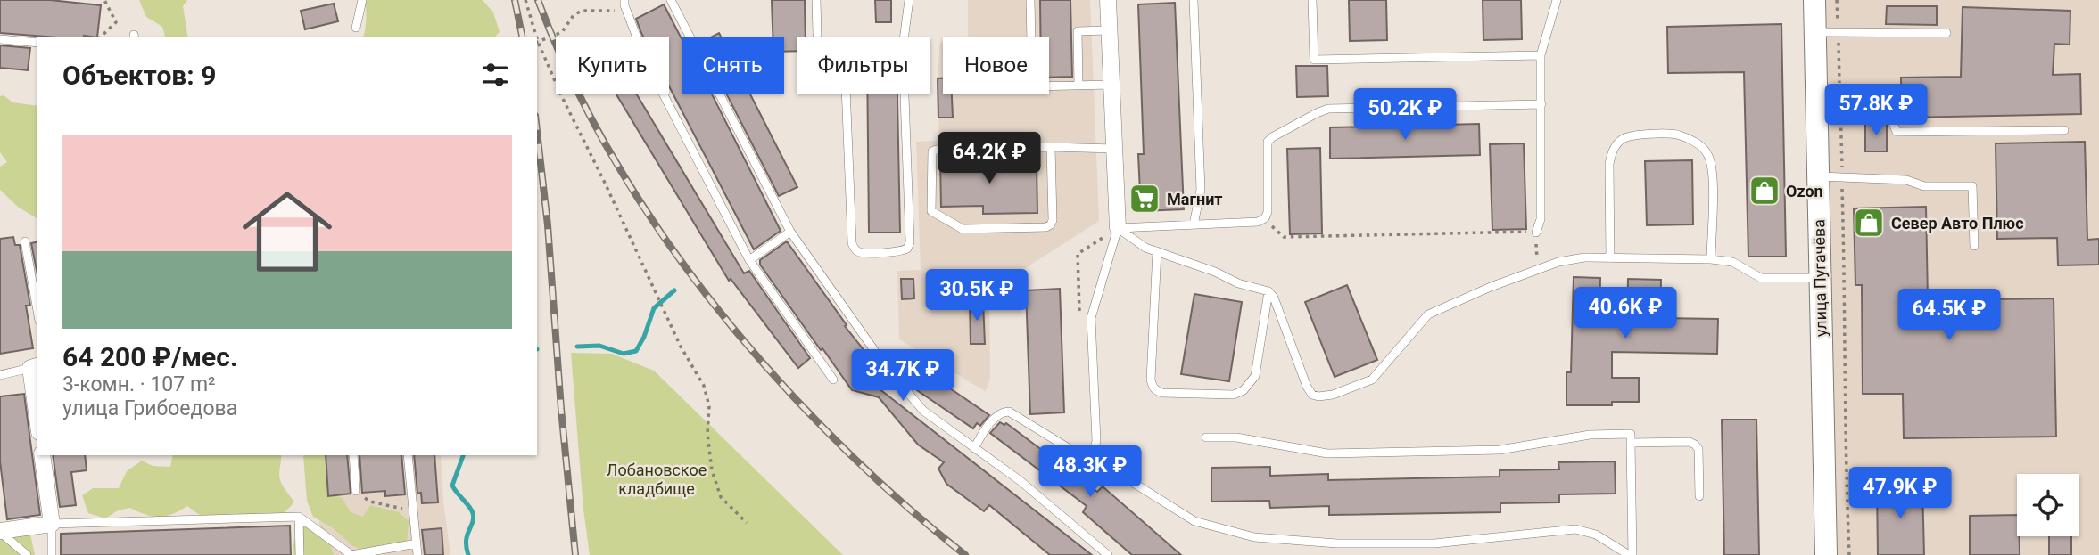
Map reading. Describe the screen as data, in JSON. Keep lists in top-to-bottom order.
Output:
{
  "streets": {
    "street": ["улица Пугачёва"]
  },
  "parks": ["Лобановское кладбище"],
  "places": {
    "shop": ["Ozon", "Север Авто Плюс"],
    "supermarket": ["Магнит"]
  },
  "page": {
    "chip": [
      "Купить",
      "Снять",
      "Фильтры",
      "Новое"
    ],
    "heading": "Объектов: 9",
    "price": [
      "57.8K ₽",
      "50.2K ₽",
      "64.2K ₽",
      "30.5K ₽",
      "40.6K ₽",
      "64.5K ₽",
      "34.7K ₽",
      "48.3K ₽",
      "47.9K ₽"
    ],
    "list": [
      {
        "name": "64 200 ₽/мес.",
        "note": "3-комн. · 107 m² · улица Грибоедова"
      }
    ]
  }
}
